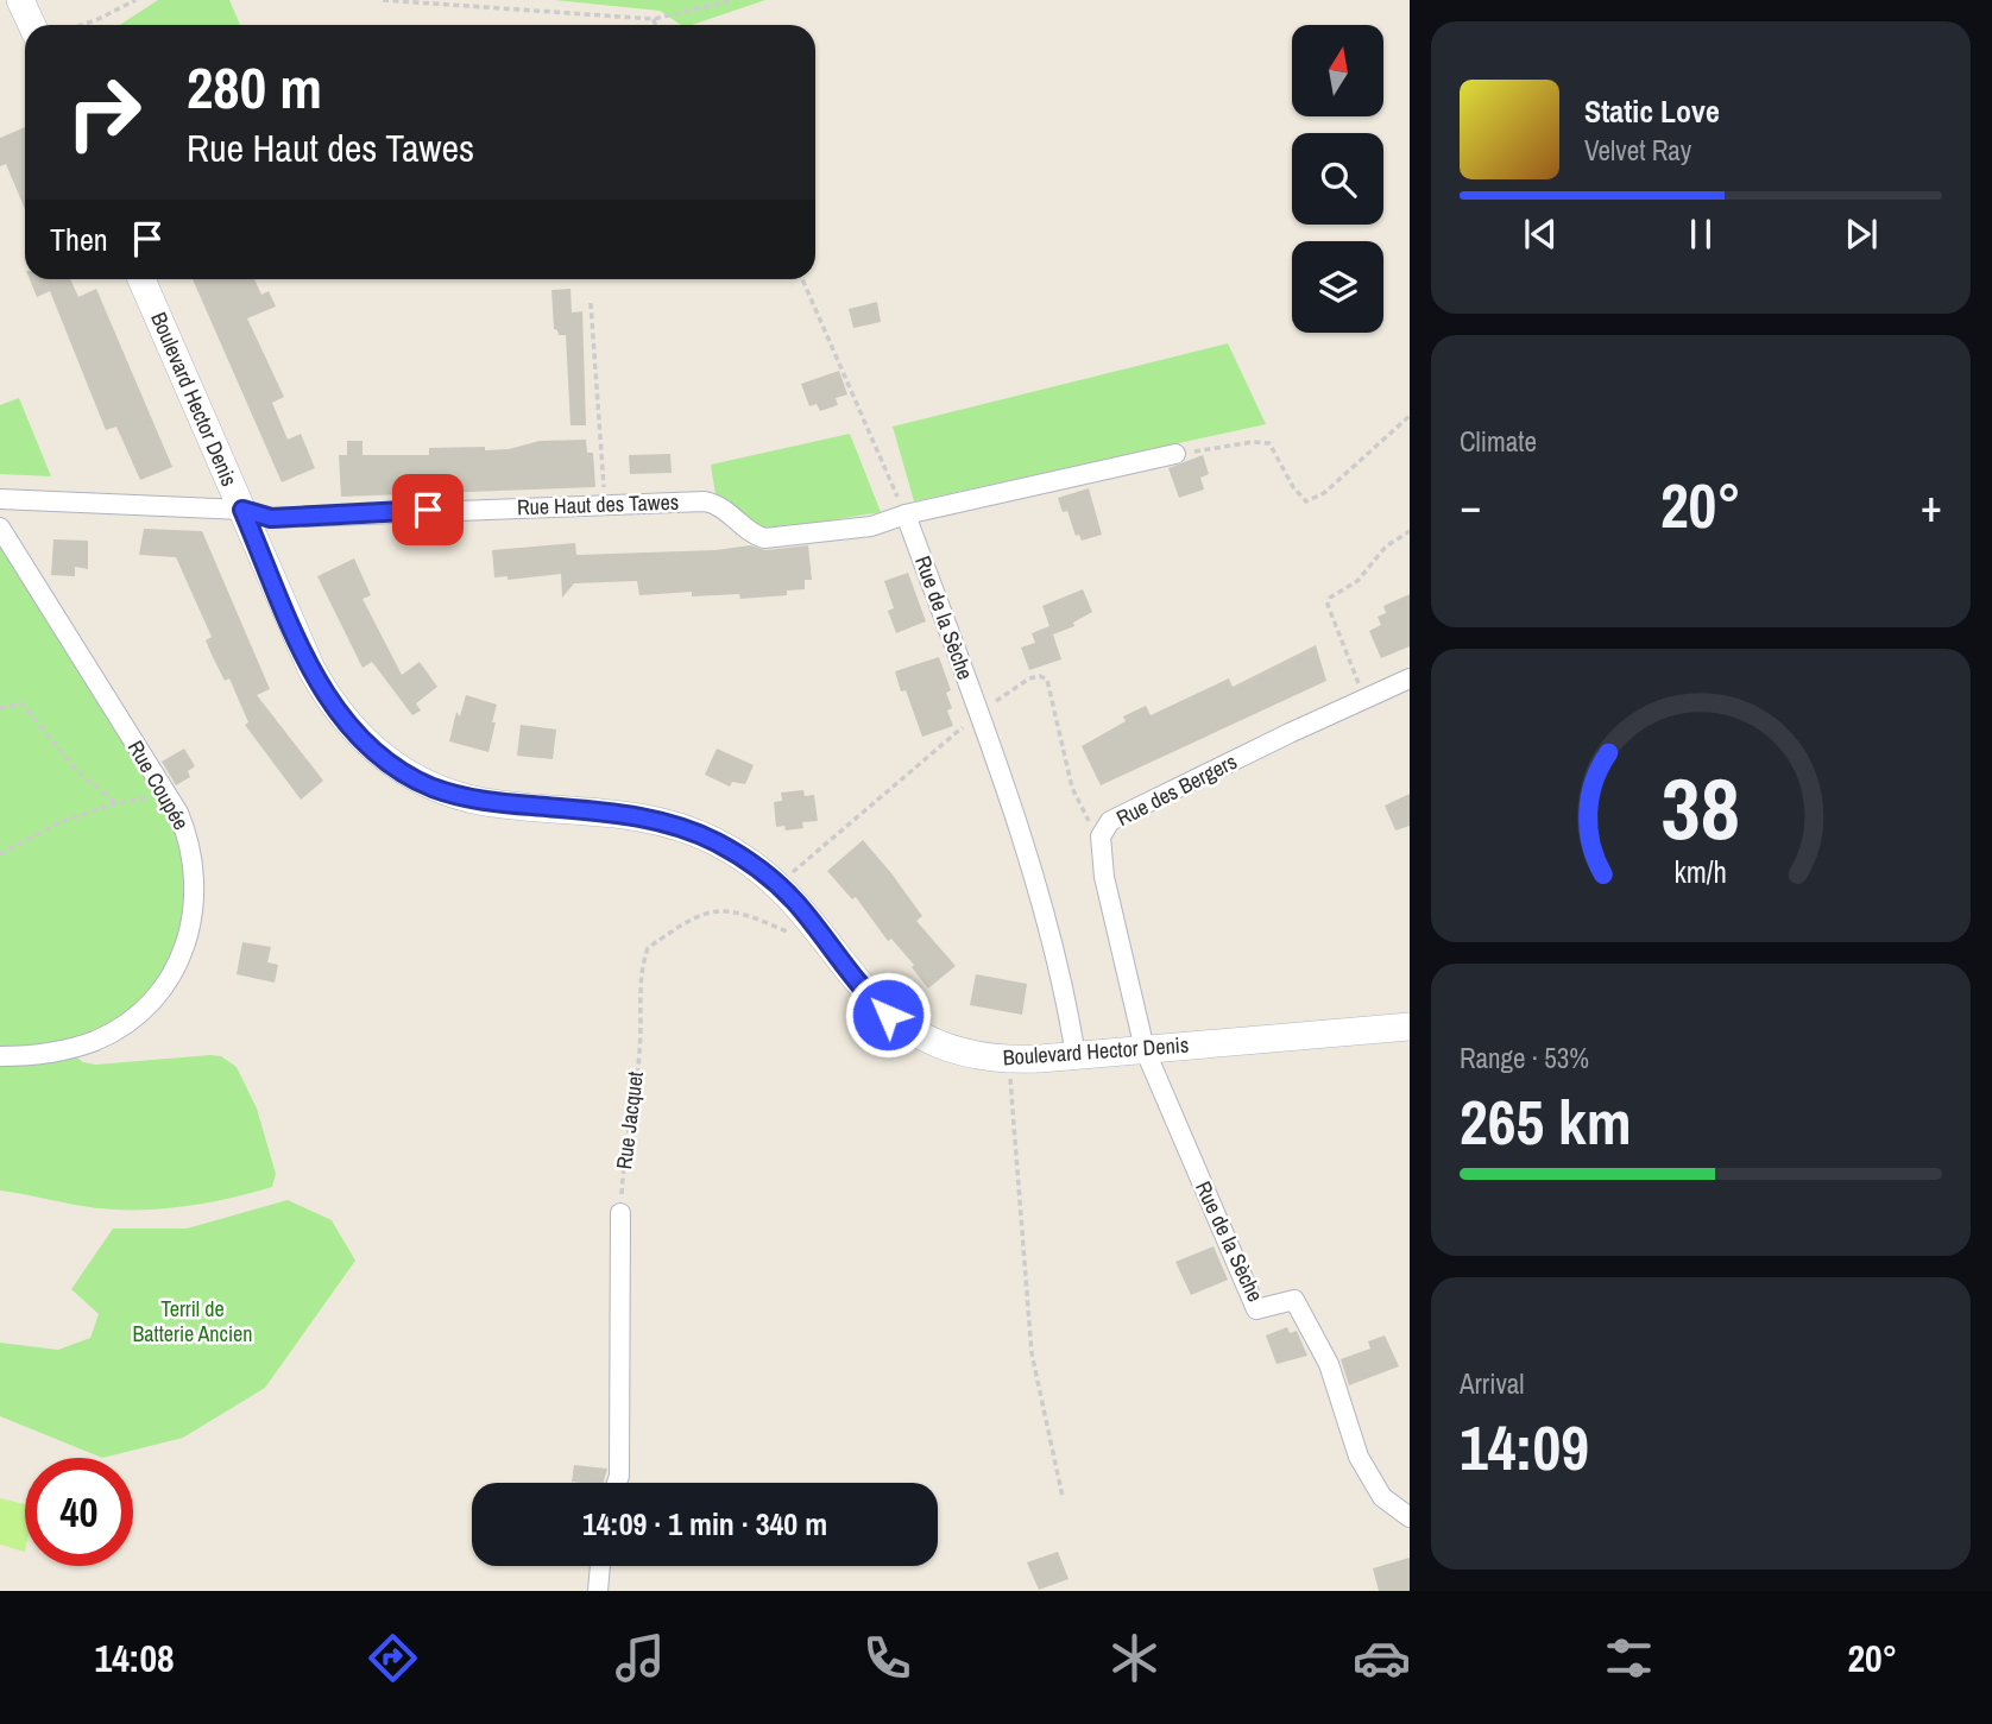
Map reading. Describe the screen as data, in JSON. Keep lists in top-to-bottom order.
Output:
{
  "streets": {
    "street": [
      "Boulevard Hector Denis",
      "Rue Haut des Tawes",
      "Rue de la Sèche",
      "Rue Coupée",
      "Rue des Bergers"
    ],
    "path": ["Rue Jacquet"]
  },
  "crossings": [
    ["Boulevard Hector Denis", "Rue Haut des Tawes"],
    ["Boulevard Hector Denis", "Rue de la Sèche"],
    ["Boulevard Hector Denis", "Rue des Bergers"],
    ["Rue Haut des Tawes", "Rue de la Sèche"],
    ["Rue de la Sèche", "Rue des Bergers"]
  ],
  "parks": ["Terril de Batterie Ancien"],
  "north": "top",
  "page": {
    "turn": ["280 m", "Rue Haut des Tawes"],
    "song": ["Static Love", "Velvet Ray"],
    "then": "Then",
    "tile": [
      "Climate",
      ["Range · 53%", "265 km"],
      ["Arrival", "14:09"]
    ],
    "heat": ["−", "20°", "+"],
    "limit": "40",
    "trip": "14:09 · 1 min · 340 m",
    "tabs": ["14:08", "20°"],
    "gauge": ["38", "km/h"]
  }
}
